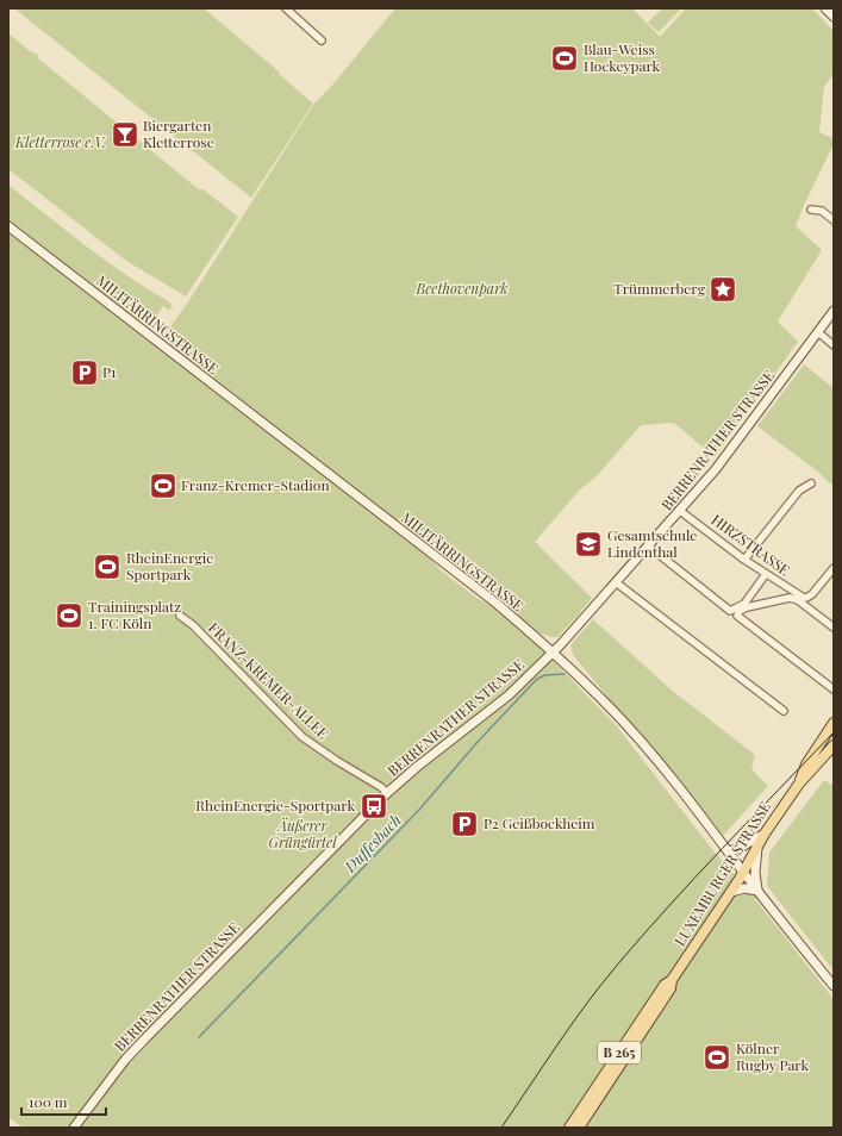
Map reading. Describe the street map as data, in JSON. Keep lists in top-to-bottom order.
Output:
{
  "streets": {
    "main road": [
      "MILITÄRRINGSTRASSE",
      "BERRENRATHER STRASSE",
      "LUXEMBURGER STRASSE",
      "B 265"
    ],
    "street": ["HIRZSTRASSE", "FRANZ-KREMER-ALLEE"]
  },
  "crossings": [
    ["MILITÄRRINGSTRASSE", "BERRENRATHER STRASSE"],
    ["MILITÄRRINGSTRASSE", "LUXEMBURGER STRASSE"],
    ["BERRENRATHER STRASSE", "HIRZSTRASSE"],
    ["BERRENRATHER STRASSE", "FRANZ-KREMER-ALLEE"]
  ],
  "water": ["Duffesbach"],
  "parks": ["Kletterrose e.V.", "Beethovenpark", "Äußerer Grüngürtel"],
  "places": {
    "sports": [
      "Blau-Weiss Hockeypark",
      "Franz-Kremer-Stadion",
      "RheinEnergie Sportpark",
      "Trainingsplatz 1. FC Köln",
      "Kölner Rugby Park"
    ],
    "bar": ["Biergarten Kletterrose"],
    "place": ["Trümmerberg"],
    "parking": ["P1", "P2 Geißbockheim"],
    "school or university": ["Gesamtschule Lindenthal"],
    "bus stop": ["RheinEnergie-Sportpark"]
  },
  "scale_bar": "100 m"
}
